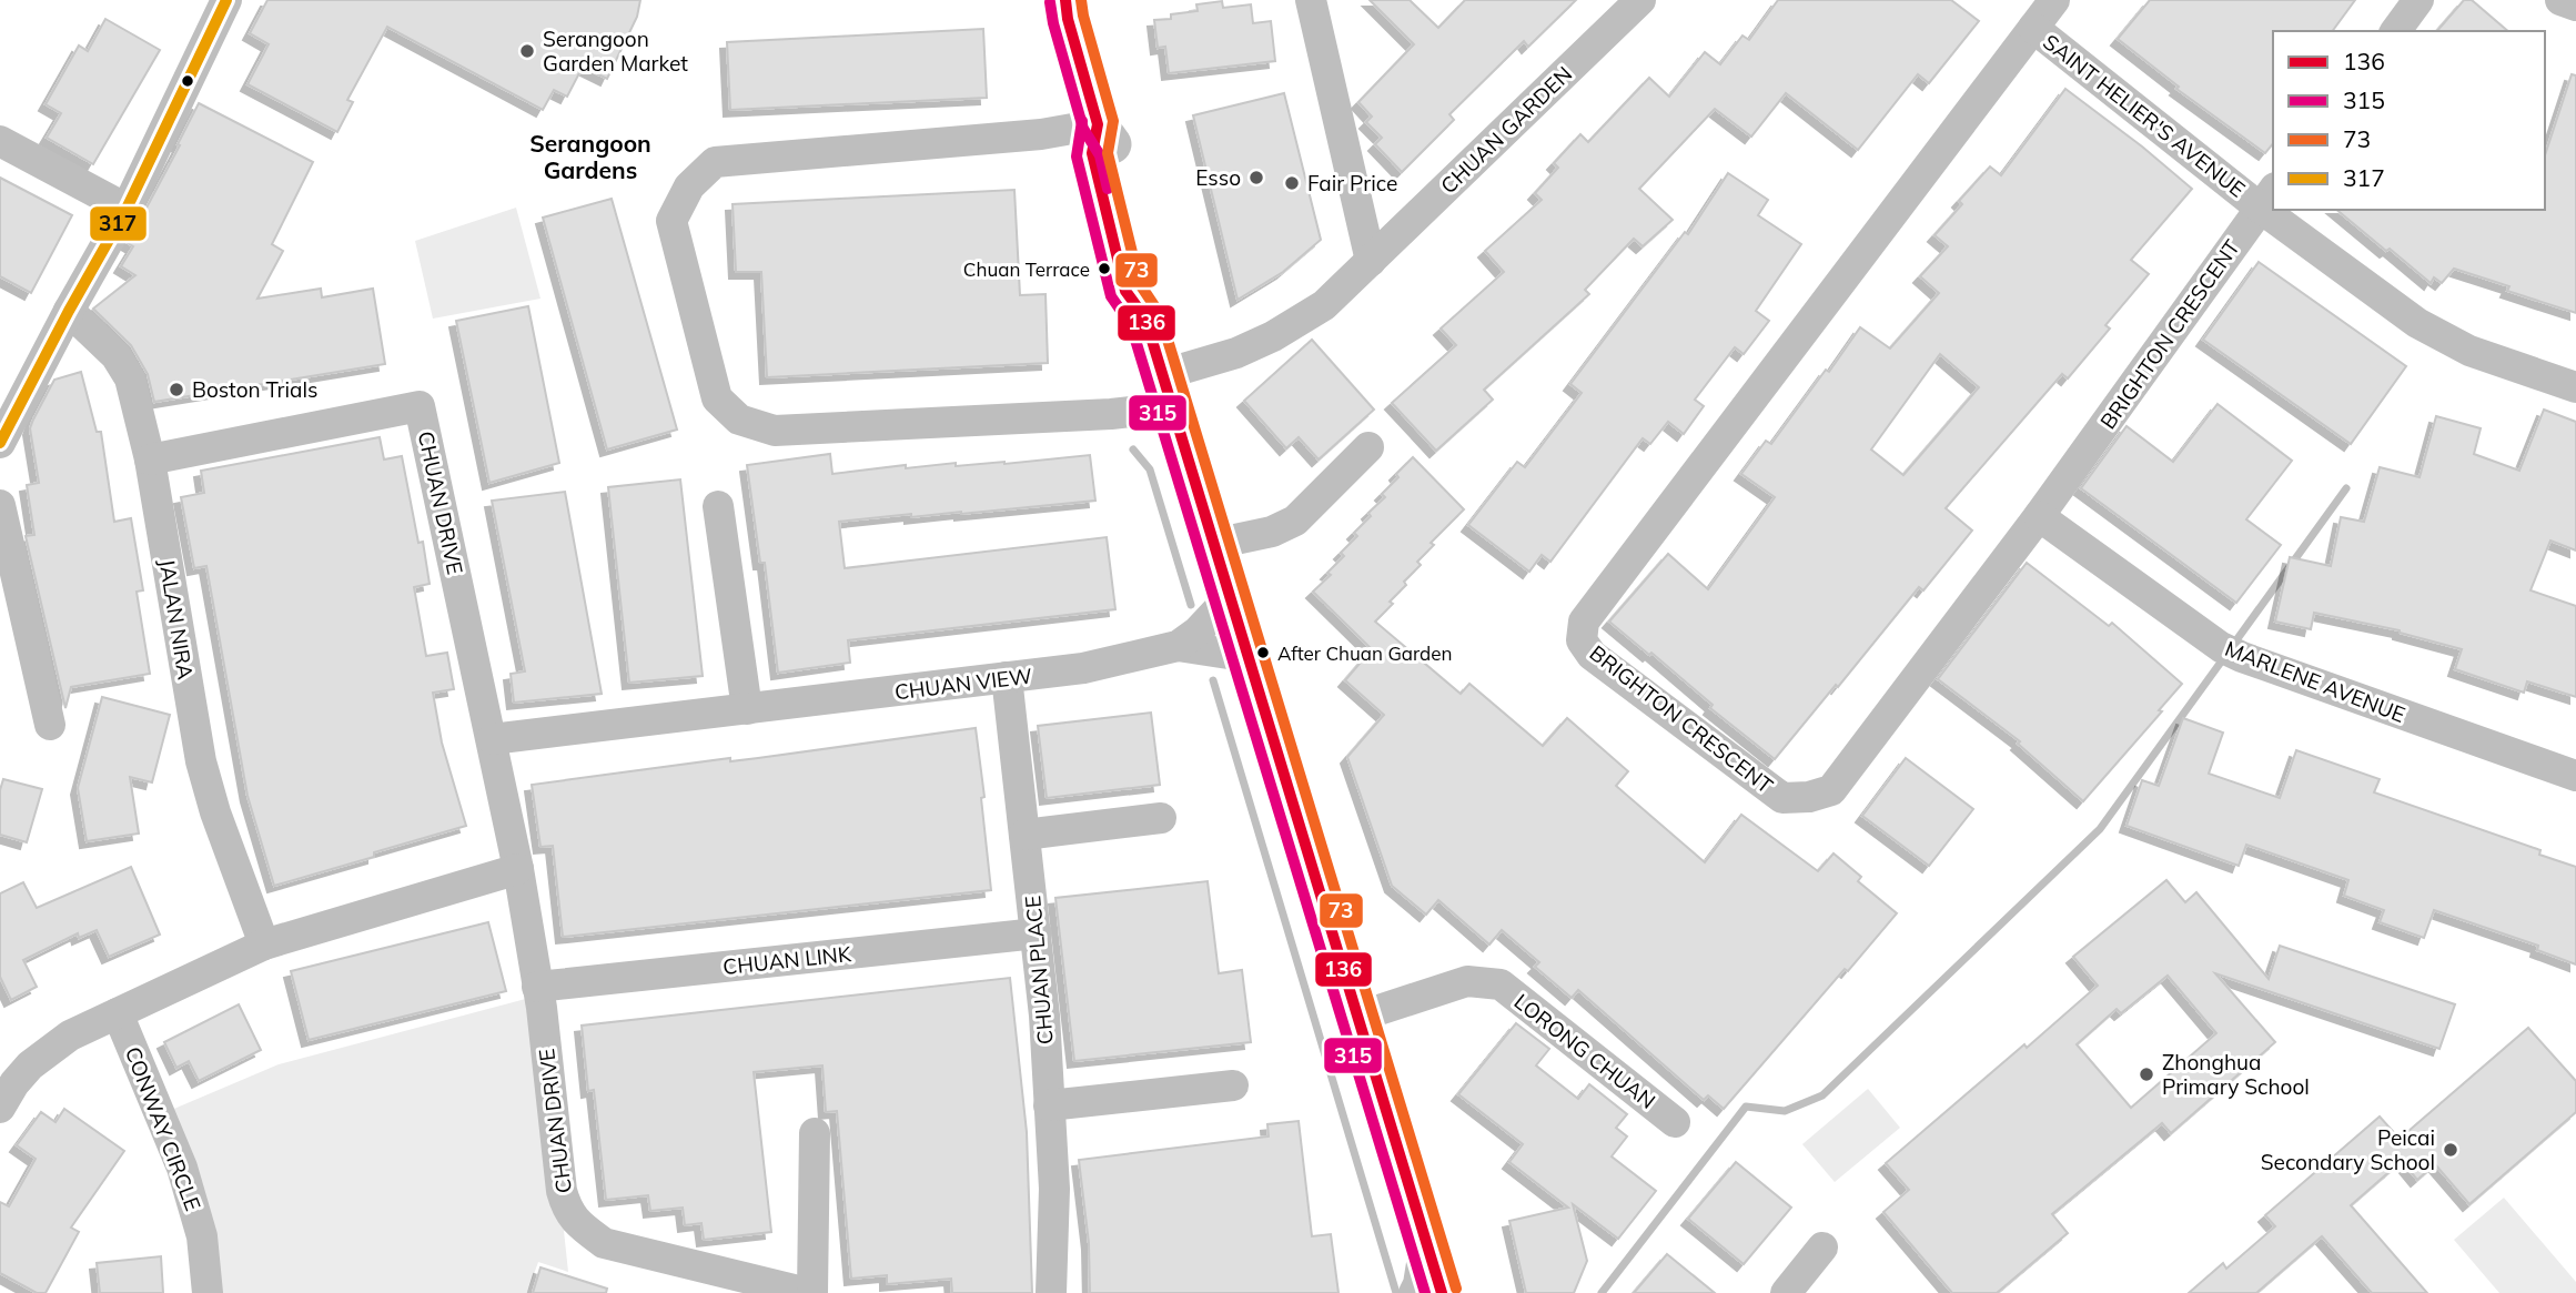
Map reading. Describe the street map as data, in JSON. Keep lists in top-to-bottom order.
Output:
{
  "streets": {
    "street": [
      "SAINT HELIER'S AVENUE",
      "CHUAN GARDEN",
      "BRIGHTON CRESCENT",
      "CHUAN DRIVE",
      "JALAN NIRA",
      "MARLENE AVENUE",
      "CHUAN VIEW",
      "CHUAN LINK",
      "CHUAN PLACE",
      "LORONG CHUAN",
      "CONWAY CIRCLE"
    ]
  },
  "crossings": [
    ["SAINT HELIER'S AVENUE", "BRIGHTON CRESCENT"],
    ["BRIGHTON CRESCENT", "MARLENE AVENUE"],
    ["CHUAN DRIVE", "JALAN NIRA"],
    ["CHUAN DRIVE", "CHUAN VIEW"],
    ["CHUAN DRIVE", "CHUAN LINK"],
    ["CHUAN VIEW", "CHUAN PLACE"],
    ["CHUAN LINK", "CHUAN PLACE"]
  ],
  "districts": ["Serangoon Gardens"],
  "places": [
    "Serangoon Garden Market",
    "Esso",
    "Fair Price",
    "Chuan Terrace",
    "Boston Trials",
    "After Chuan Garden",
    "Zhonghua Primary School",
    "Peicai Secondary School"
  ],
  "lines": [
    "transit line 136",
    "transit line 73",
    "transit line 317",
    "transit line 315"
  ],
  "legend": [
    "136",
    "315",
    "73",
    "317"
  ]
}
